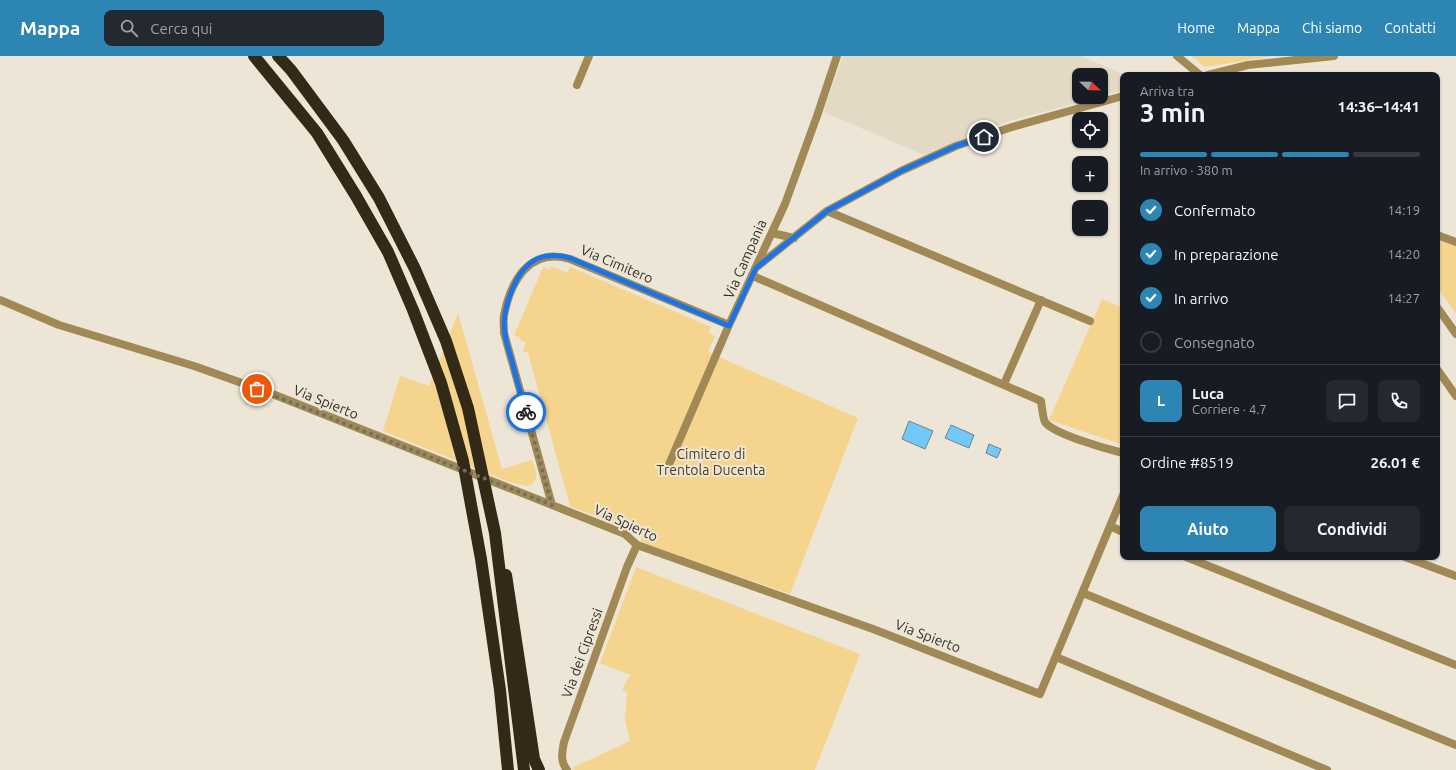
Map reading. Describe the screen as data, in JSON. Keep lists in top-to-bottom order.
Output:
{
  "streets": {
    "street": [
      "Via Campania",
      "Via Cimitero",
      "Via Spierto",
      "Via dei Cipressi"
    ]
  },
  "crossings": [
    ["Via Campania", "Via Cimitero"],
    ["Via Cimitero", "Via Spierto"],
    ["Via Spierto", "Via dei Cipressi"]
  ],
  "parks": ["Cimitero di Trentola Ducenta"],
  "north": "right",
  "page": {
    "header": "Mappa",
    "search": "Cerca qui",
    "nav": [
      "Home",
      "Mappa",
      "Chi siamo",
      "Contatti"
    ],
    "map_buttons": ["+", "−"],
    "heading": ["3 min", "Arriva tra", "14:36–14:41"],
    "panel": [
      "Luca",
      "Corriere · 4.7",
      "Ordine #8519",
      "26.01 €"
    ],
    "bar": "In arrivo · 380 m",
    "list": [
      ["Confermato", "14:19"],
      ["In preparazione", "14:20"],
      ["In arrivo", "14:27"],
      "Consegnato"
    ],
    "round": "L",
    "buttons": ["Aiuto", "Condividi"]
  }
}
